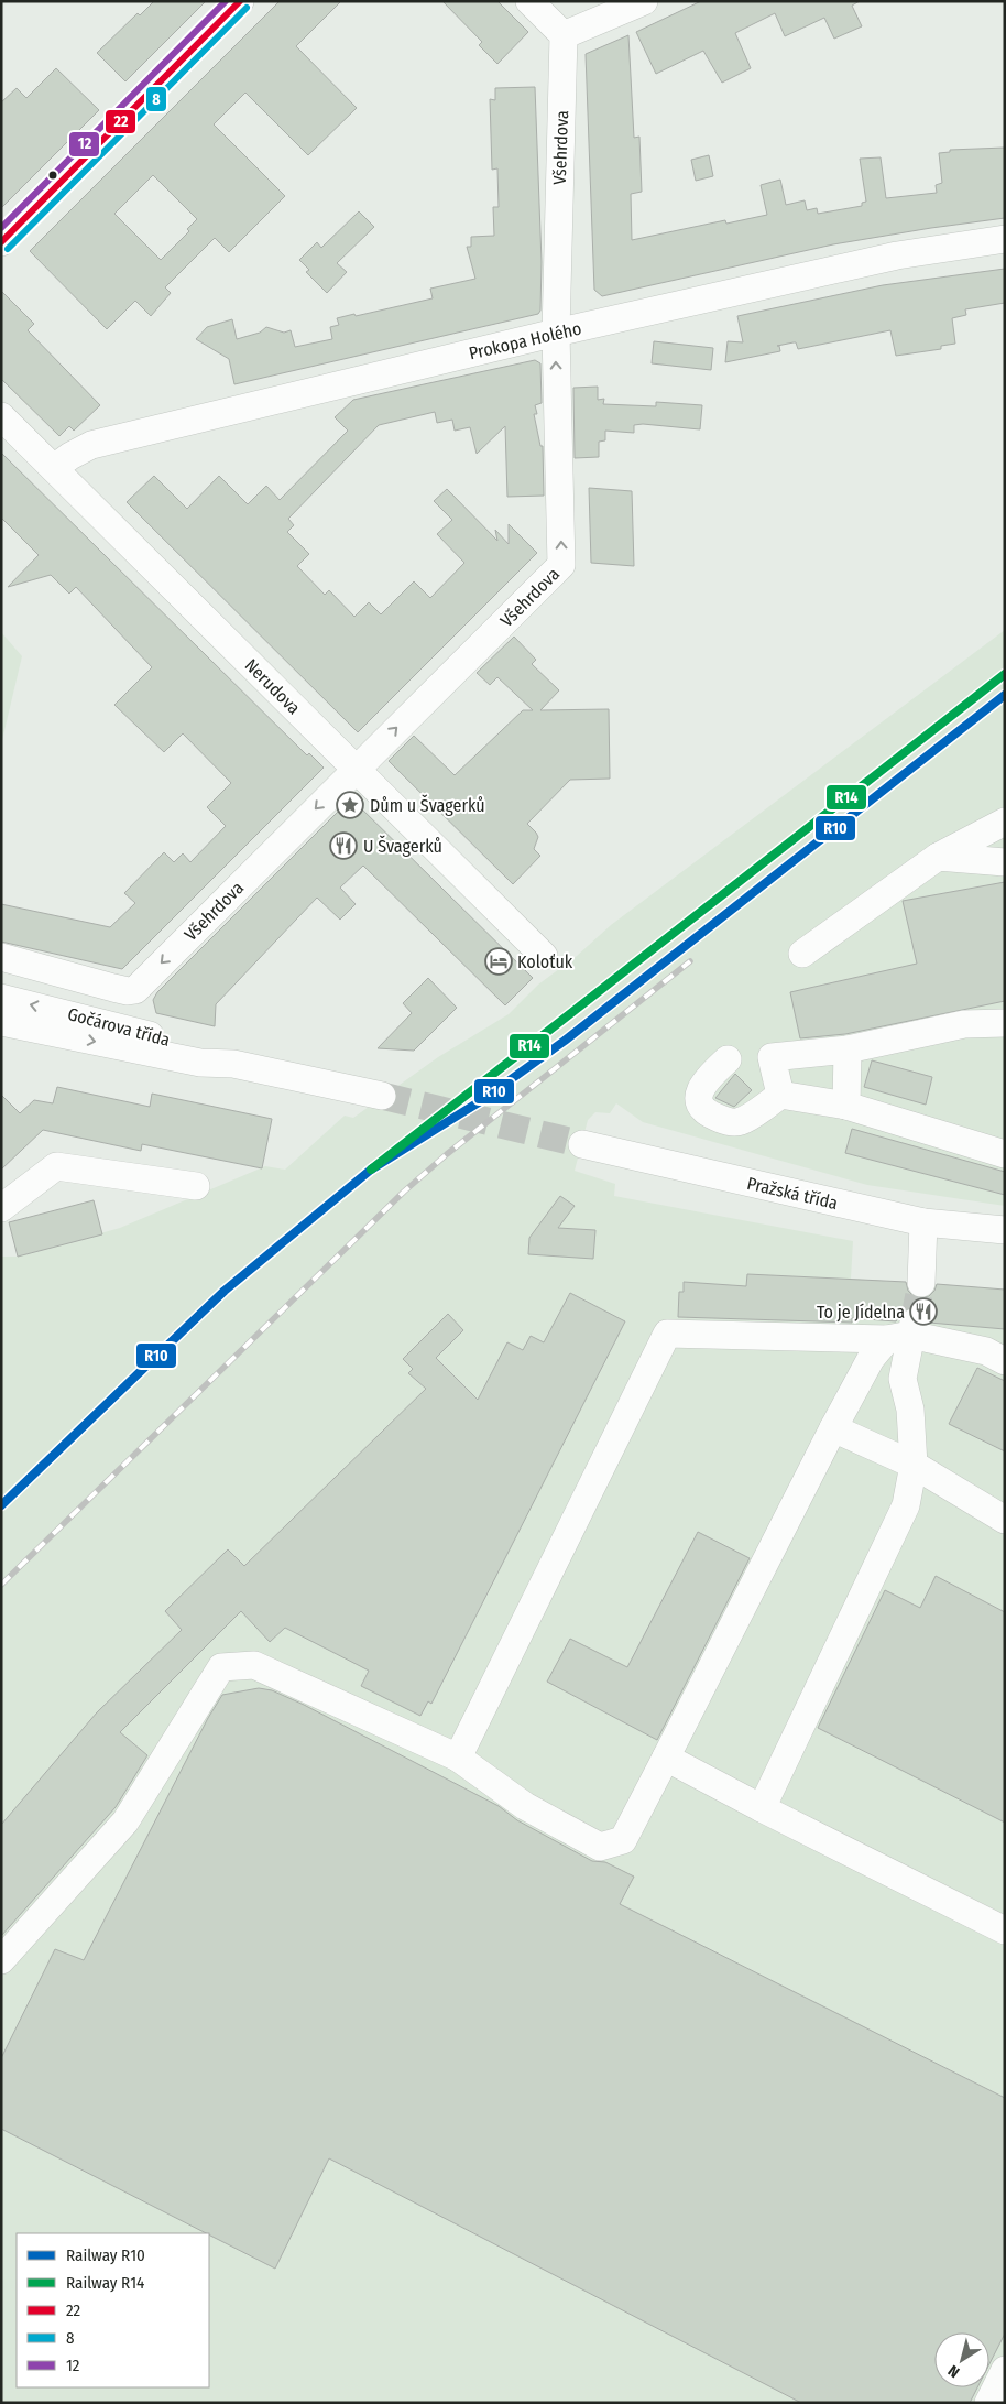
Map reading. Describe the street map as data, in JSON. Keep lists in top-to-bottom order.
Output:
{
  "streets": {
    "street": [
      "Všehrdova",
      "Prokopa Holého",
      "Nerudova",
      "Gočárova třída",
      "Pražská třída"
    ]
  },
  "crossings": [
    ["Všehrdova", "Prokopa Holého"],
    ["Všehrdova", "Nerudova"],
    ["Všehrdova", "Gočárova třída"],
    ["Prokopa Holého", "Nerudova"]
  ],
  "places": {
    "place": ["Dům u Švagerků"],
    "restaurant": ["U Švagerků", "To je Jídelna"],
    "hotel": ["Koloťuk"]
  },
  "lines": [
    "transit line 22",
    "transit line 12",
    "transit line 8",
    "rail line R14",
    "rail line R10"
  ],
  "legend": [
    "Railway R10",
    "Railway R14",
    "22",
    "8",
    "12"
  ],
  "north": "bottom left"
}
